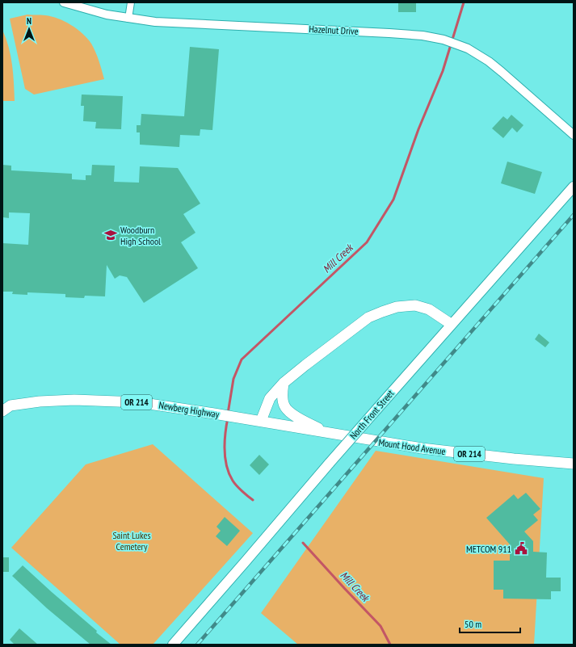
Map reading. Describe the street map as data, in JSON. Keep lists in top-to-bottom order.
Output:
{
  "streets": {
    "main road": [
      "OR 214",
      "Newberg Highway",
      "North Front Street",
      "Mount Hood Avenue"
    ],
    "street": ["Hazelnut Drive"]
  },
  "crossings": [
    ["Newberg Highway", "Mount Hood Avenue"]
  ],
  "water": ["Mill Creek"],
  "parks": ["Saint Lukes Cemetery"],
  "places": {
    "school or university": ["Woodburn High School"],
    "public building": ["METCOM 911"]
  },
  "scale_bar": "50 m",
  "north": "top"
}
